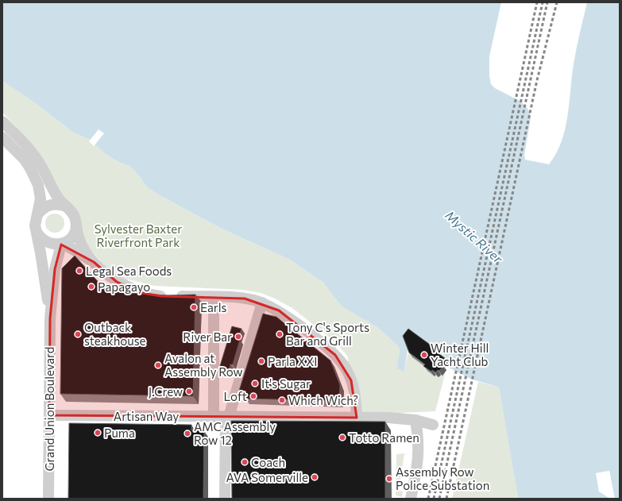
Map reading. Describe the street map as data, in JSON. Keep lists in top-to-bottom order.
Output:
{
  "streets": {
    "street": ["Grand Union Boulevard", "Artisan Way"]
  },
  "crossings": [
    ["Grand Union Boulevard", "Artisan Way"]
  ],
  "water": ["Mystic River"],
  "parks": ["Sylvester Baxter Riverfront Park"],
  "places": [
    "Legal Sea Foods",
    "Papagayo",
    "Earls",
    "Outback steakhouse",
    "Tony C's Sports Bar and Grill",
    "River Bar",
    "Winter Hill Yacht Club",
    "Parla XXI",
    "Avalon at Assembly Row",
    "It's Sugar",
    "J.Crew",
    "Loft",
    "Which Wich?",
    "Puma",
    "AMC Assembly Row 12",
    "Totto Ramen",
    "Coach",
    "AVA Somerville",
    "Assembly Row Police Substation"
  ]
}
